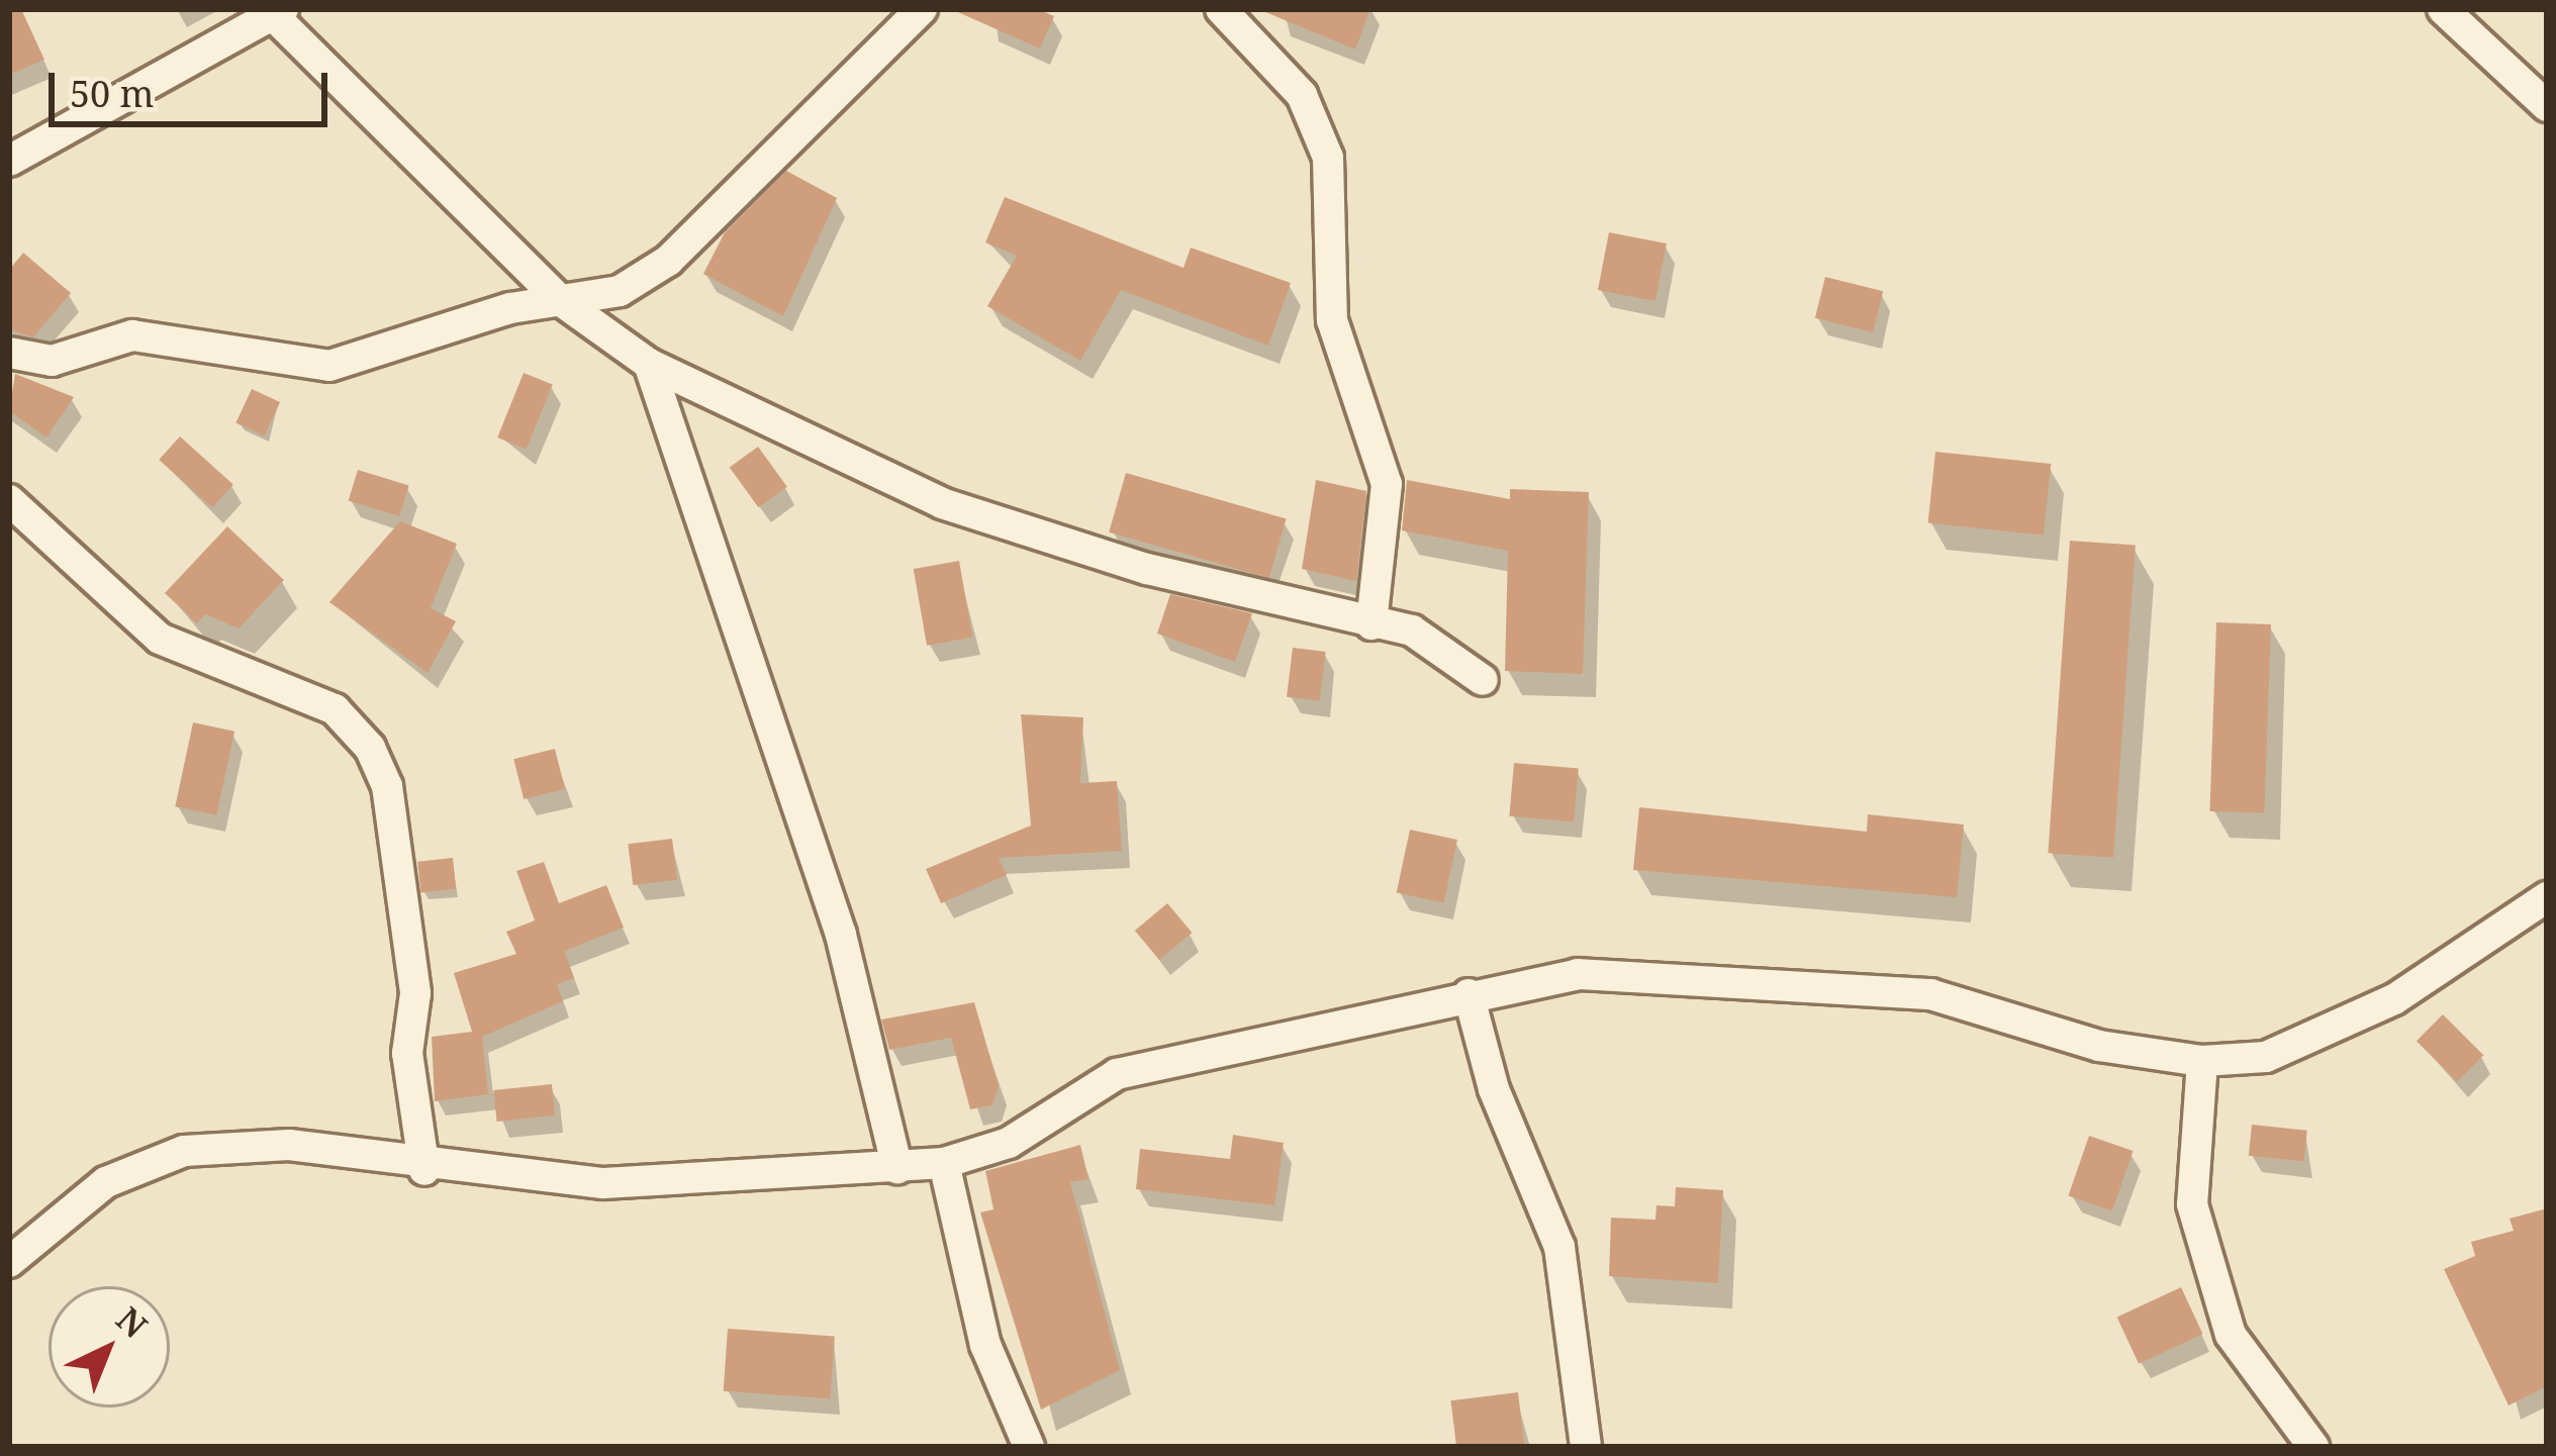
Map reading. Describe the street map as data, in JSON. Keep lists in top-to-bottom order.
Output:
{
  "scale_bar": "50 m",
  "north": "top right"
}
